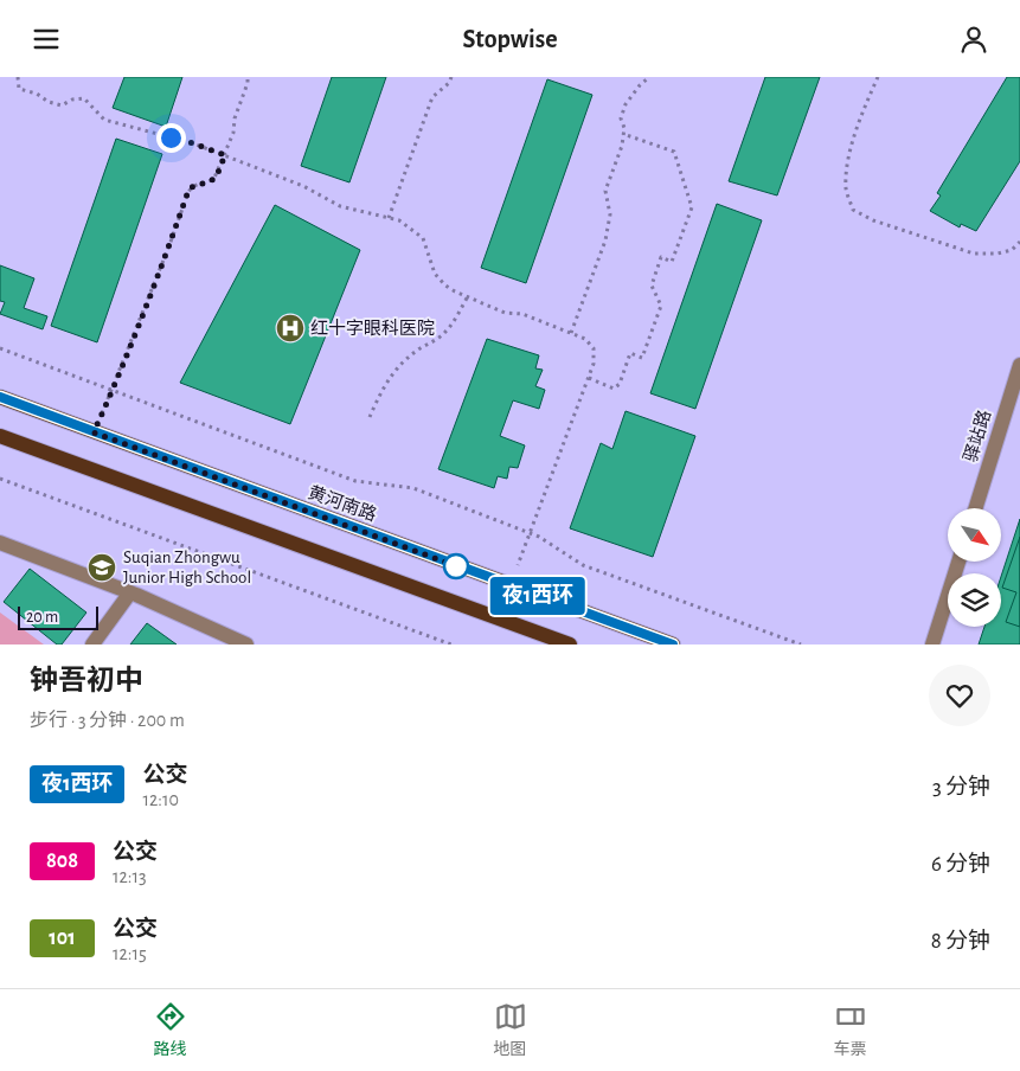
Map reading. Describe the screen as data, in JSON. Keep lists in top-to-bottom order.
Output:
{
  "streets": {
    "main road": ["黄河南路"],
    "street": ["驿站路"]
  },
  "places": {
    "hospital": ["红十字眼科医院"],
    "school or university": ["Suqian Zhongwu Junior High School"]
  },
  "lines": ["bus line 夜1西环"],
  "scale_bar": "20 m",
  "north": "bottom right",
  "page": {
    "header": "Stopwise",
    "on_map": "夜1西环",
    "scale": "20 m",
    "heading": ["钟吾初中", "步行 · 3 分钟 · 200 m"],
    "list": [
      {
        "mark": "夜1西环",
        "name": "公交",
        "note": "12:10",
        "value": "3 分钟"
      },
      {
        "mark": "808",
        "name": "公交",
        "note": "12:13",
        "value": "6 分钟"
      },
      {
        "mark": "101",
        "name": "公交",
        "note": "12:15",
        "value": "8 分钟"
      }
    ],
    "tabs": ["路线", "地图", "车票"]
  }
}
